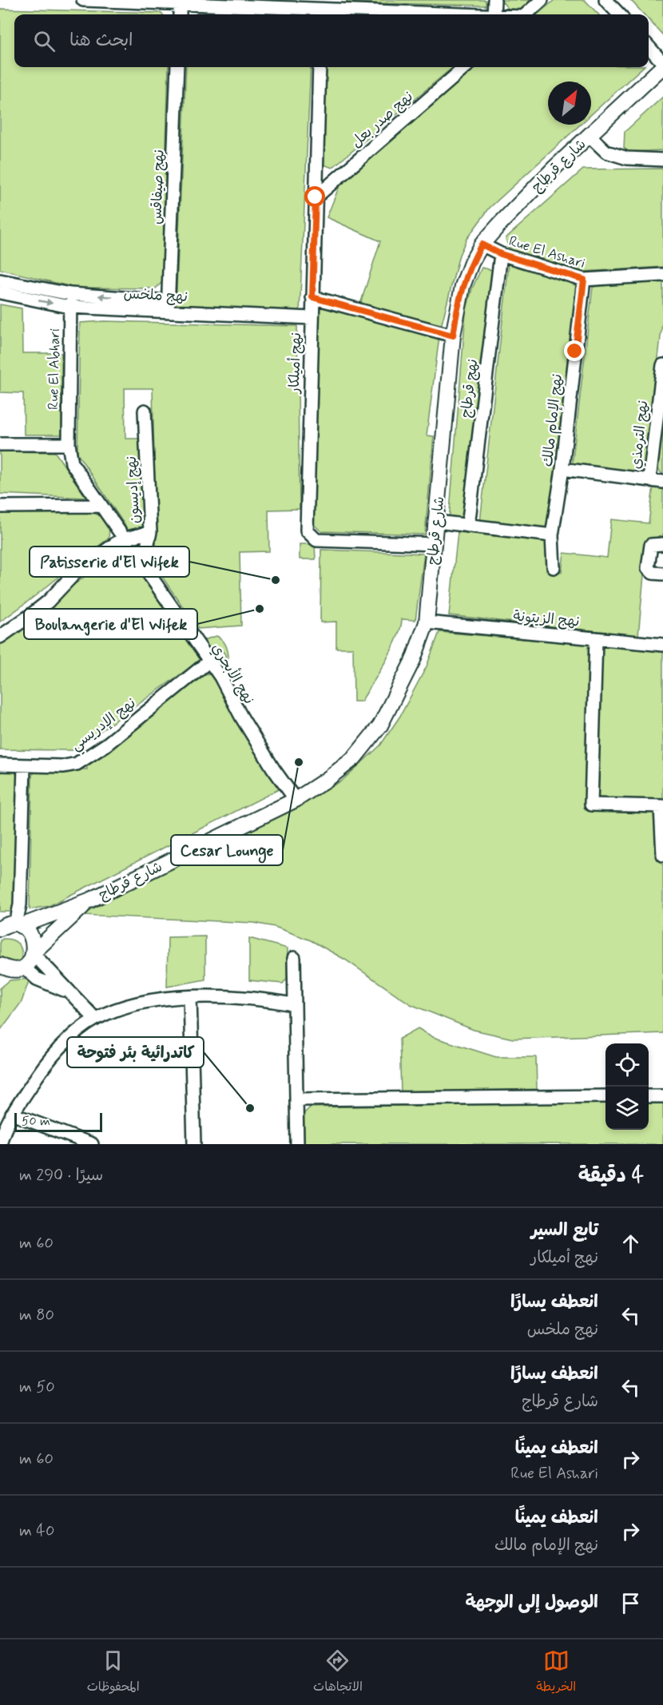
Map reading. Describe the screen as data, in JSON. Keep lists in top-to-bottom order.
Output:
{
  "streets": {
    "street": [
      "نهج صدر بعل",
      "شارع قرطاج",
      "نهج صيفاقس",
      "Rue El Ashari",
      "نهج ملخس",
      "نهج أميلكار",
      "Rue El Abhari",
      "نهج قرطاج",
      "نهج الإمام مالك",
      "نهج الترمذي",
      "نهج إديسون",
      "نهج الزيتونة",
      "نهج الأبحري",
      "نهج الإدريسي"
    ]
  },
  "crossings": [
    ["نهج صدر بعل", "نهج أميلكار"],
    ["شارع قرطاج", "Rue El Ashari"],
    ["شارع قرطاج", "نهج أميلكار"],
    ["شارع قرطاج", "نهج الزيتونة"],
    ["شارع قرطاج", "نهج الأبحري"],
    ["نهج صيفاقس", "نهج ملخس"],
    ["Rue El Ashari", "نهج قرطاج"],
    ["Rue El Ashari", "نهج الإمام مالك"],
    ["نهج ملخس", "نهج أميلكار"],
    ["نهج ملخس", "Rue El Abhari"],
    ["Rue El Abhari", "نهج الأبحري"],
    ["نهج إديسون", "نهج الأبحري"],
    ["نهج الأبحري", "نهج الإدريسي"]
  ],
  "places": [
    "Patisserie d'El Wifek",
    "Boulangerie d'El Wifek",
    "Cesar Lounge",
    "كاتدرائية بئر فتوحة"
  ],
  "scale_bar": "50 m",
  "north": "top right",
  "page": {
    "search": "ابحث هنا",
    "scale": "50 m",
    "heading": ["4 دقيقة", "سيرًا · 290 m"],
    "list": [
      ["تابع السير", "نهج أميلكار", "60 m"],
      ["انعطف يسارًا", "نهج ملخس", "80 m"],
      ["انعطف يسارًا", "شارع قرطاج", "50 m"],
      ["انعطف يمينًا", "Rue El Ashari", "60 m"],
      ["انعطف يمينًا", "نهج الإمام مالك", "40 m"],
      "الوصول إلى الوجهة"
    ],
    "nav": ["الخريطة", "الاتجاهات", "المحفوظات"]
  }
}
